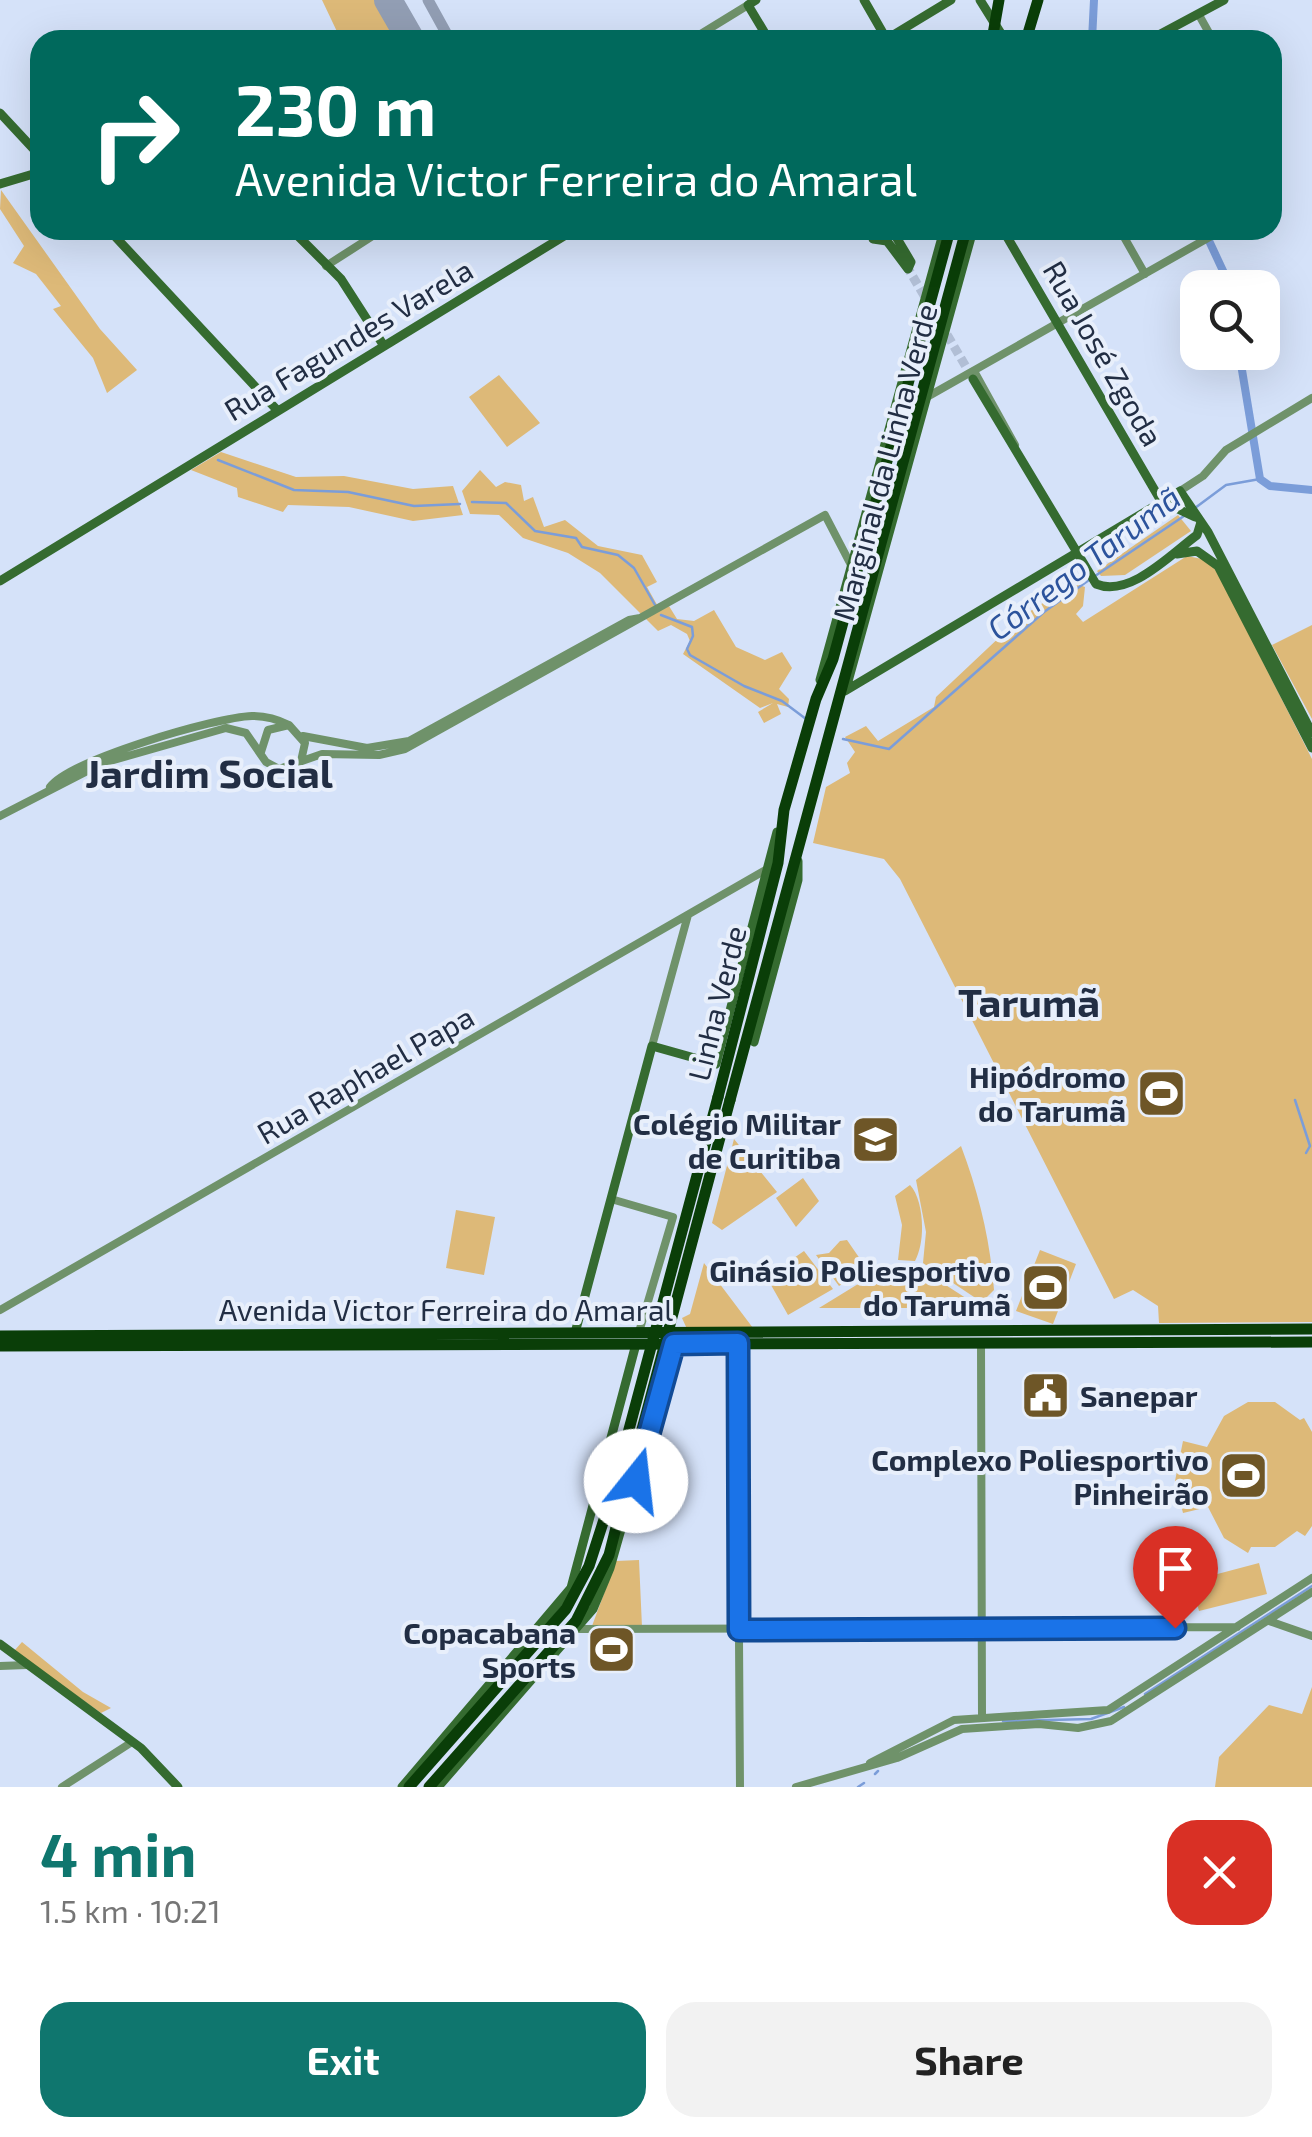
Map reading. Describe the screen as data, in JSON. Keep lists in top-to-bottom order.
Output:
{
  "streets": {
    "highway": ["Linha Verde", "Avenida Victor Ferreira do Amaral"],
    "main road": ["Rua Fagundes Varela", "Rua José Zgoda", "Marginal da Linha Verde"],
    "street": ["Rua Raphael Papa"]
  },
  "crossings": [
    ["Marginal da Linha Verde", "Linha Verde"],
    ["Linha Verde", "Rua Raphael Papa"]
  ],
  "districts": ["Jardim Social", "Tarumã"],
  "water": ["Córrego Tarumã"],
  "places": {
    "sports": [
      "Hipódromo do Tarumã",
      "Ginásio Poliesportivo do Tarumã",
      "Complexo Poliesportivo Pinheirão",
      "Copacabana Sports"
    ],
    "school or university": ["Colégio Militar de Curitiba"],
    "public building": ["Sanepar"]
  },
  "page": {
    "turn": ["230 m", "Avenida Victor Ferreira do Amaral"],
    "heading": ["4 min", "1.5 km · 10:21"],
    "buttons": ["Exit", "Share"]
  }
}
